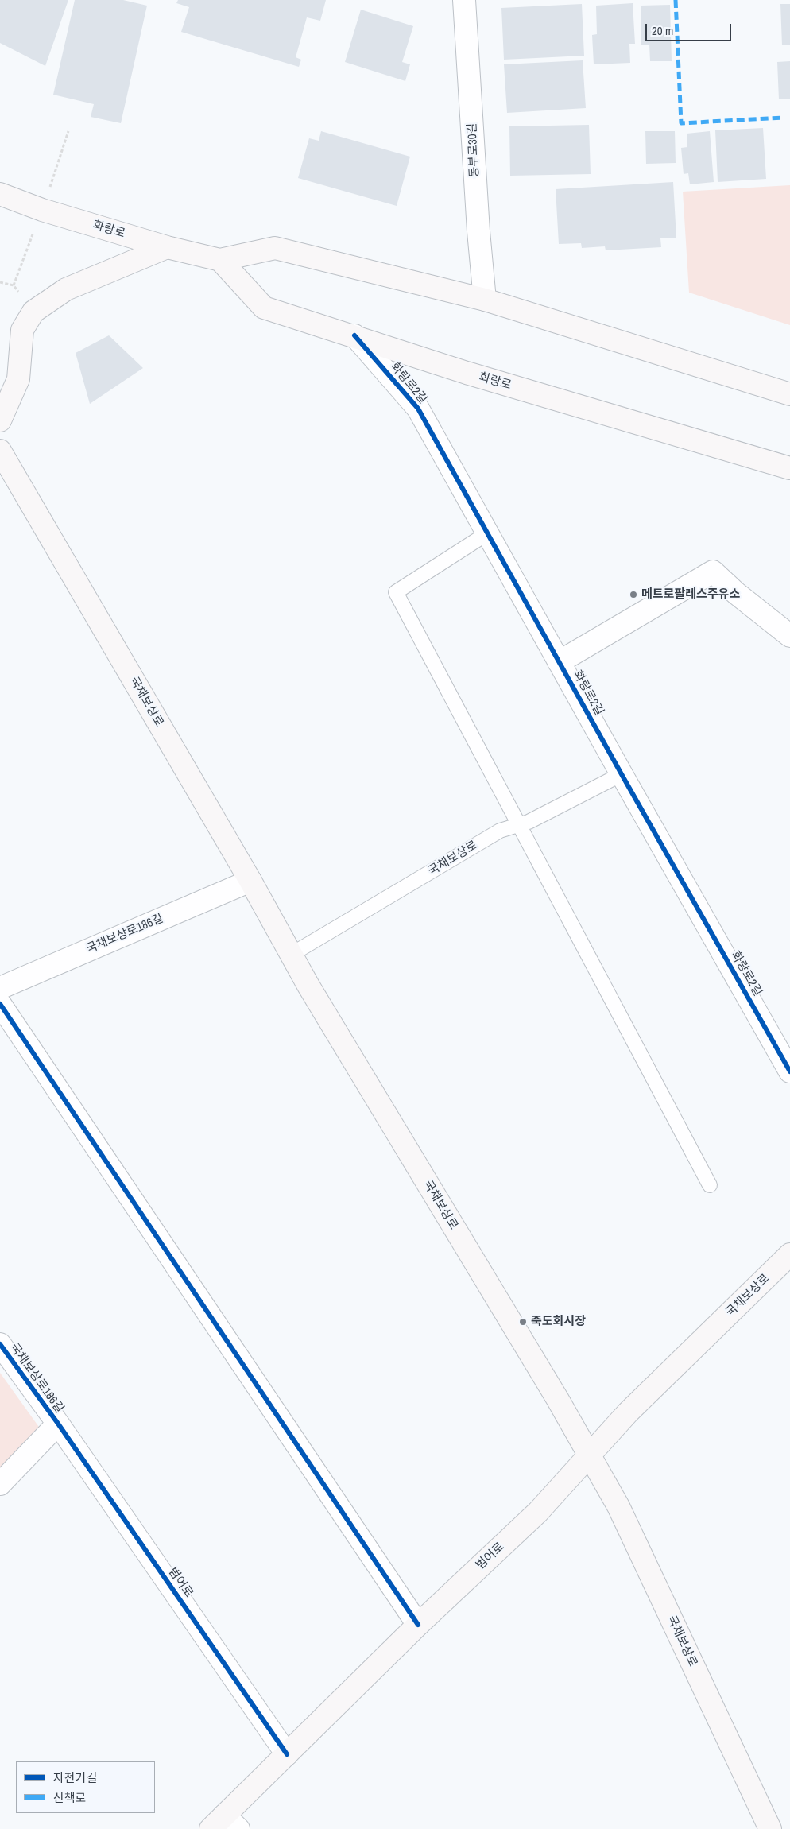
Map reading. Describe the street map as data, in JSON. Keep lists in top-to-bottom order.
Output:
{
  "streets": {
    "main road": ["화랑로", "국채보상로", "범어로"],
    "street": ["동부로30길", "화랑로2길", "국채보상로186길"]
  },
  "crossings": [
    ["동부로30길", "화랑로"],
    ["화랑로", "화랑로2길"],
    ["화랑로2길", "국채보상로"],
    ["국채보상로", "국채보상로186길"],
    ["국채보상로", "범어로"],
    ["국채보상로186길", "범어로"]
  ],
  "places": ["메트로팔레스주유소", "죽도회시장"],
  "legend": ["자전거길", "산책로"],
  "scale_bar": "20 m"
}
